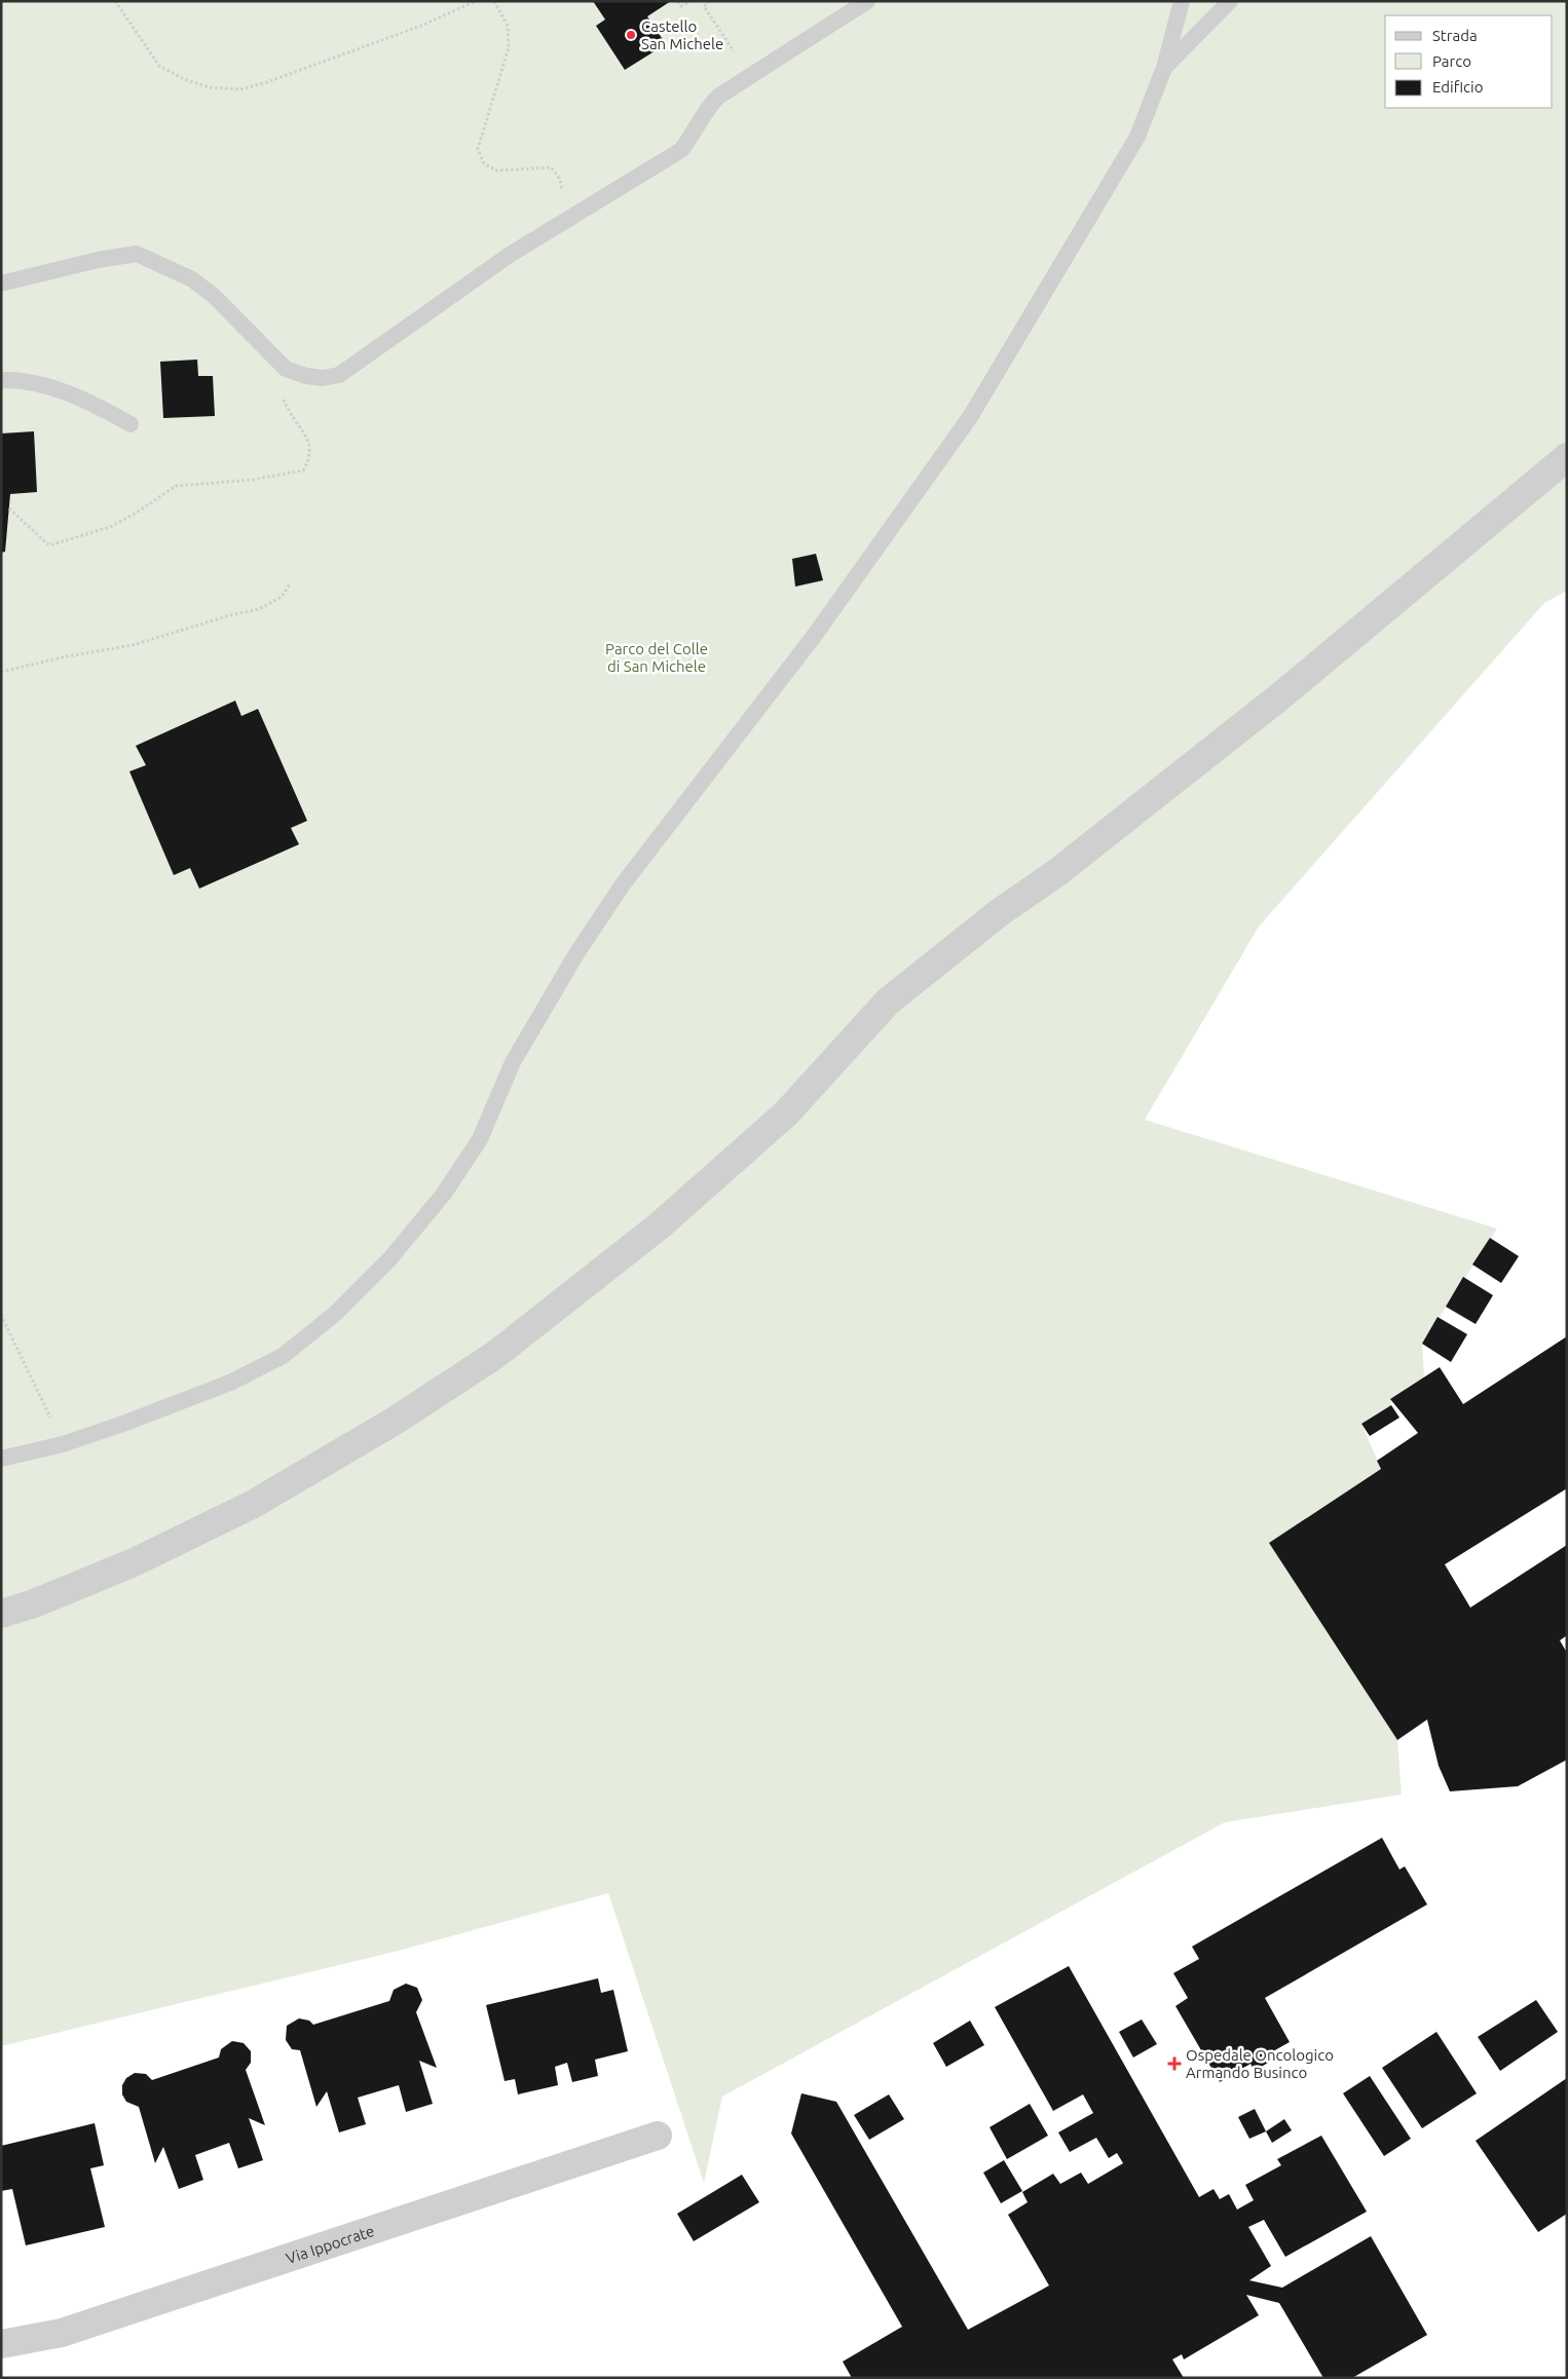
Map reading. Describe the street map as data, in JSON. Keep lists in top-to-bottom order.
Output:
{
  "streets": {
    "street": ["Via Ippocrate"]
  },
  "parks": ["Parco del Colle di San Michele"],
  "places": {
    "other": ["Castello San Michele"],
    "health": ["Ospedale Oncologico Armando Businco"]
  },
  "legend": ["Strada", "Parco", "Edificio"]
}
